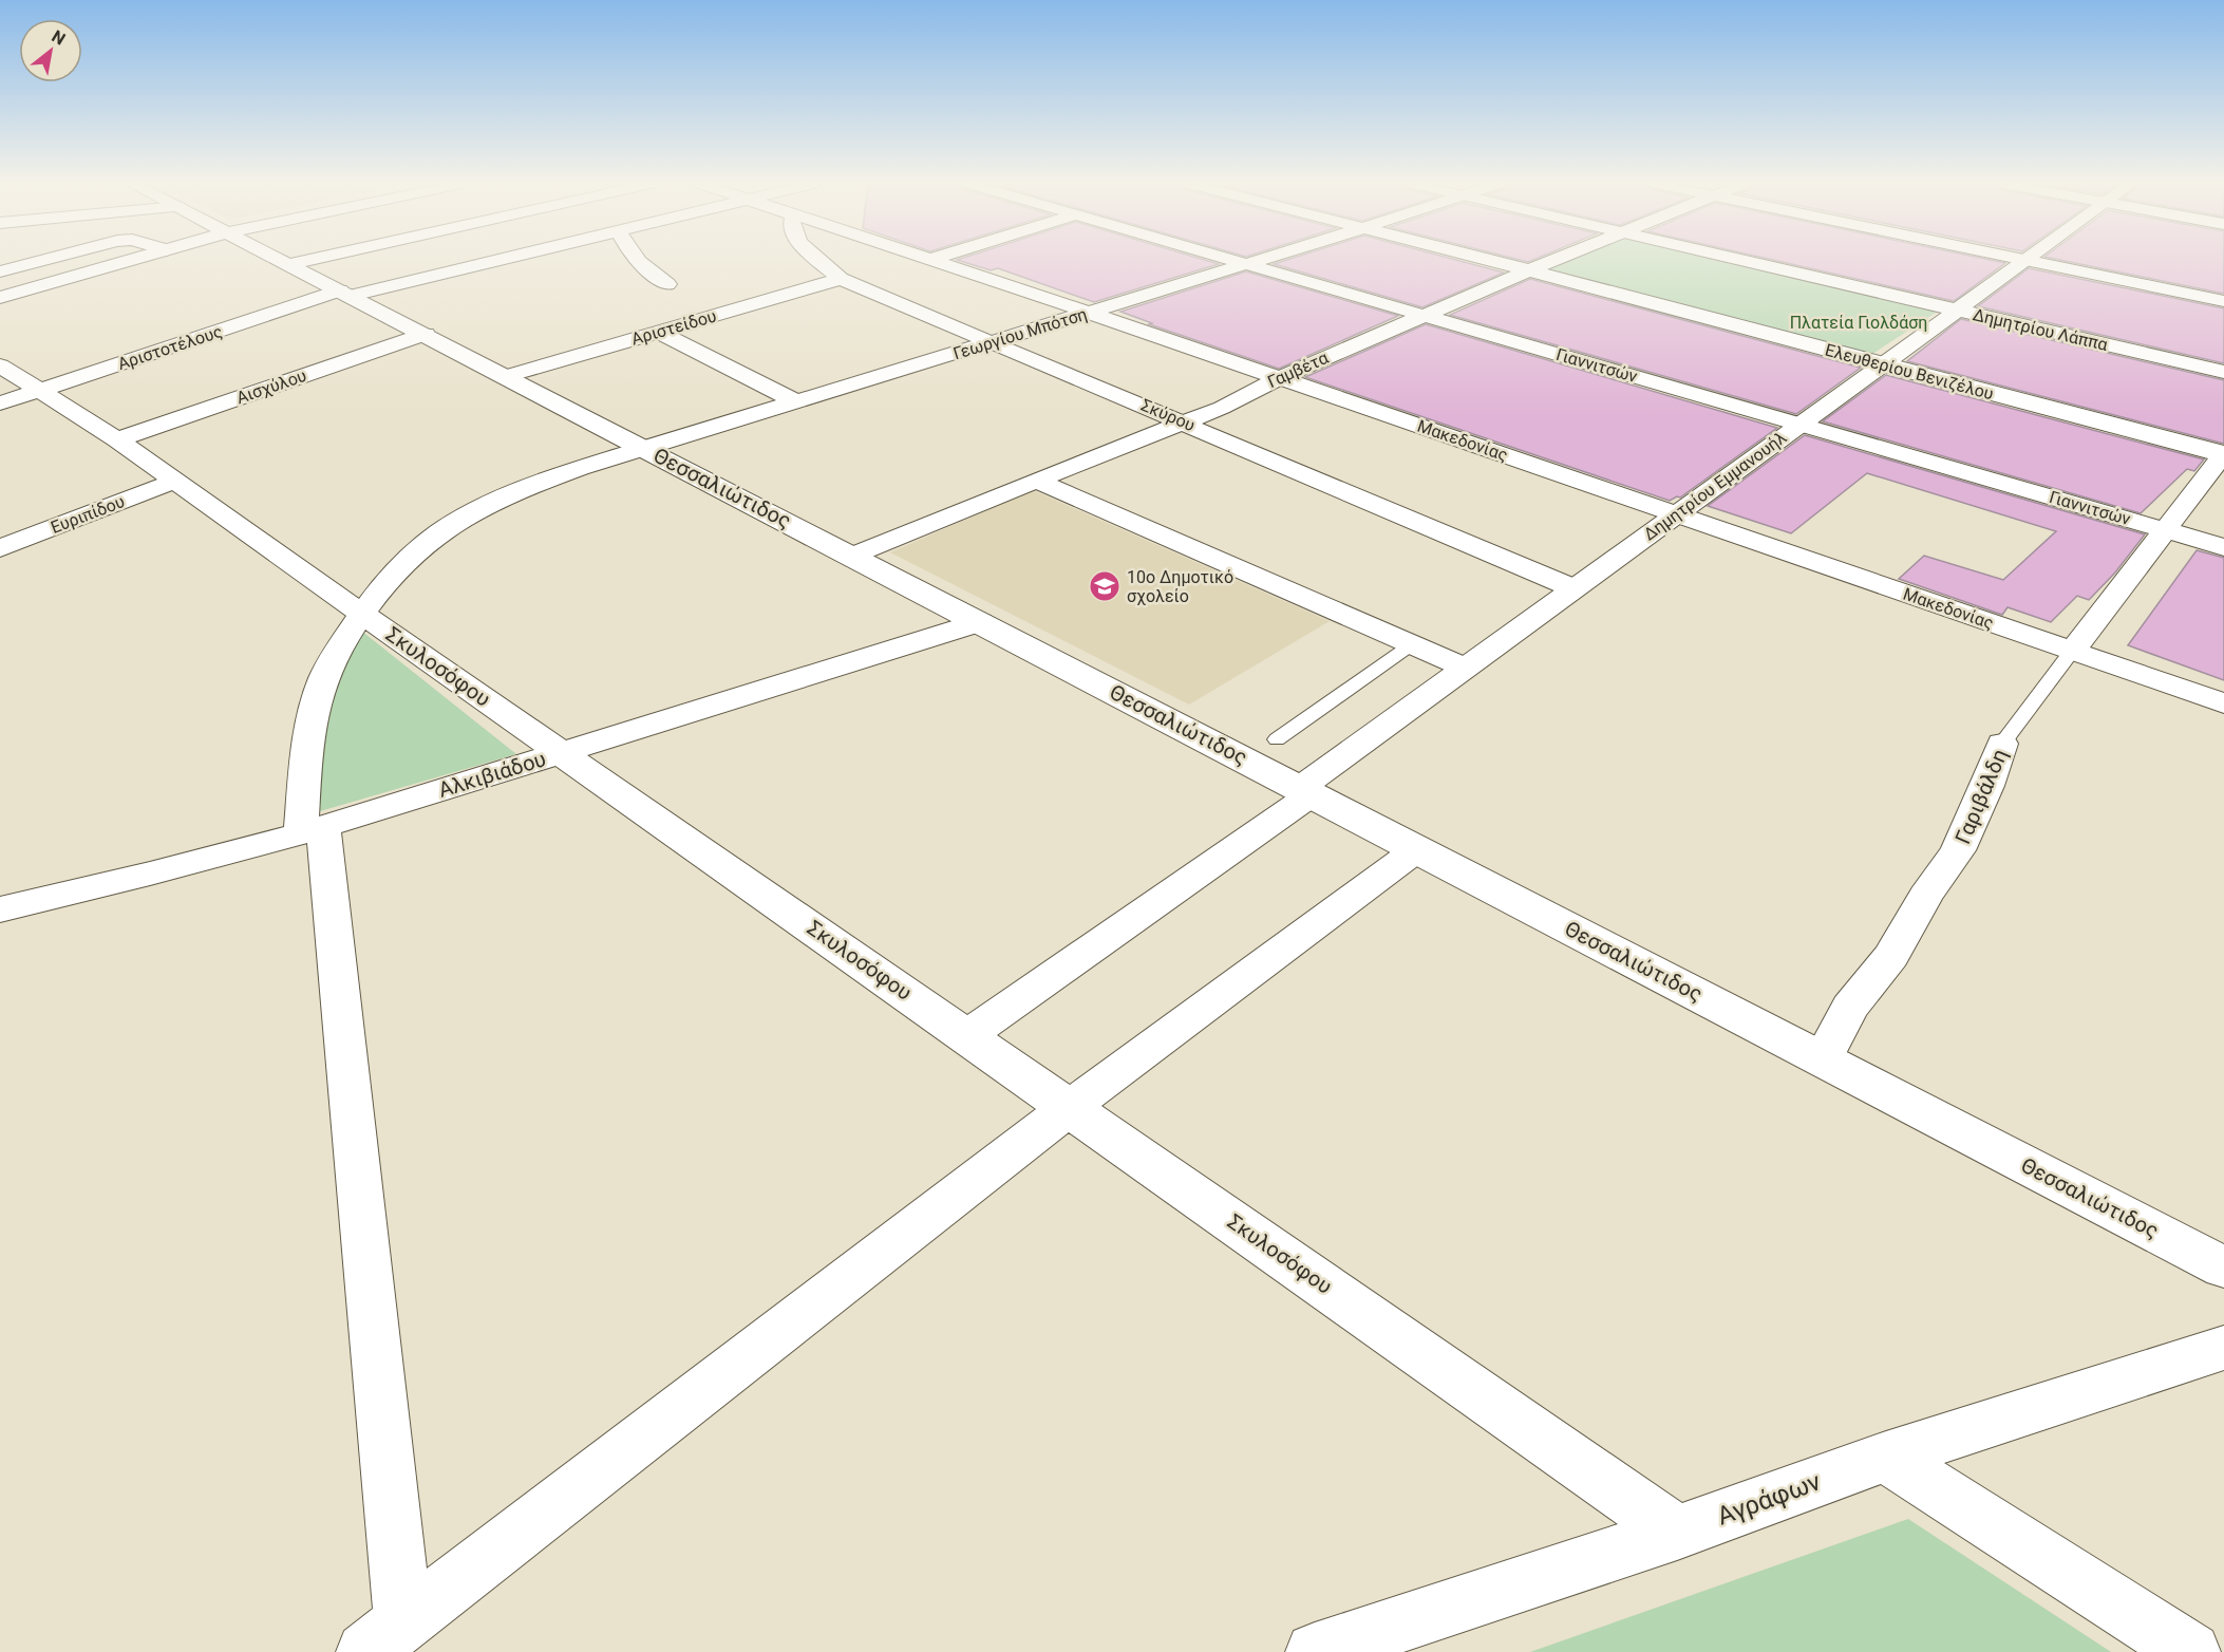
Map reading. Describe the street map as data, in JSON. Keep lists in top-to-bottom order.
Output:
{
  "streets": {
    "street": [
      "Αριστείδου",
      "Δημητρίου Λάππα",
      "Γεωργίου Μπότση",
      "Αριστοτέλους",
      "Γιαννιτσών",
      "Γαμβέτα",
      "Ελευθερίου Βενιζέλου",
      "Αισχύλου",
      "Σκύρου",
      "Μακεδονίας",
      "Δημητρίου Εμμανουήλ",
      "Θεσσαλιώτιδος",
      "Ευριπίδου",
      "Σκυλοσόφου",
      "Αλκιβιάδου",
      "Γαριβάλδη",
      "Αγράφων"
    ]
  },
  "crossings": [
    ["Αριστείδου", "Σκύρου"],
    ["Αριστείδου", "Θεσσαλιώτιδος"],
    ["Δημητρίου Λάππα", "Δημητρίου Εμμανουήλ"],
    ["Γεωργίου Μπότση", "Γιαννιτσών"],
    ["Γεωργίου Μπότση", "Σκύρου"],
    ["Γεωργίου Μπότση", "Μακεδονίας"],
    ["Γεωργίου Μπότση", "Θεσσαλιώτιδος"],
    ["Γεωργίου Μπότση", "Σκυλοσόφου"],
    ["Γεωργίου Μπότση", "Αλκιβιάδου"],
    ["Αριστοτέλους", "Θεσσαλιώτιδος"],
    ["Αριστοτέλους", "Σκυλοσόφου"],
    ["Γιαννιτσών", "Γαμβέτα"],
    ["Γιαννιτσών", "Δημητρίου Εμμανουήλ"],
    ["Γιαννιτσών", "Γαριβάλδη"],
    ["Γαμβέτα", "Ελευθερίου Βενιζέλου"],
    ["Γαμβέτα", "Σκύρου"],
    ["Γαμβέτα", "Μακεδονίας"],
    ["Γαμβέτα", "Θεσσαλιώτιδος"],
    ["Ελευθερίου Βενιζέλου", "Δημητρίου Εμμανουήλ"],
    ["Ελευθερίου Βενιζέλου", "Γαριβάλδη"],
    ["Αισχύλου", "Θεσσαλιώτιδος"],
    ["Αισχύλου", "Σκυλοσόφου"],
    ["Σκύρου", "Δημητρίου Εμμανουήλ"],
    ["Μακεδονίας", "Δημητρίου Εμμανουήλ"],
    ["Μακεδονίας", "Γαριβάλδη"],
    ["Δημητρίου Εμμανουήλ", "Θεσσαλιώτιδος"],
    ["Δημητρίου Εμμανουήλ", "Σκυλοσόφου"],
    ["Θεσσαλιώτιδος", "Αλκιβιάδου"],
    ["Θεσσαλιώτιδος", "Γαριβάλδη"],
    ["Ευριπίδου", "Σκυλοσόφου"],
    ["Σκυλοσόφου", "Αλκιβιάδου"],
    ["Σκυλοσόφου", "Αγράφων"]
  ],
  "parks": ["Πλατεία Γιολδάση"],
  "places": {
    "school or university": ["10ο Δημοτικό σχολείο"]
  },
  "north": "top right"
}
